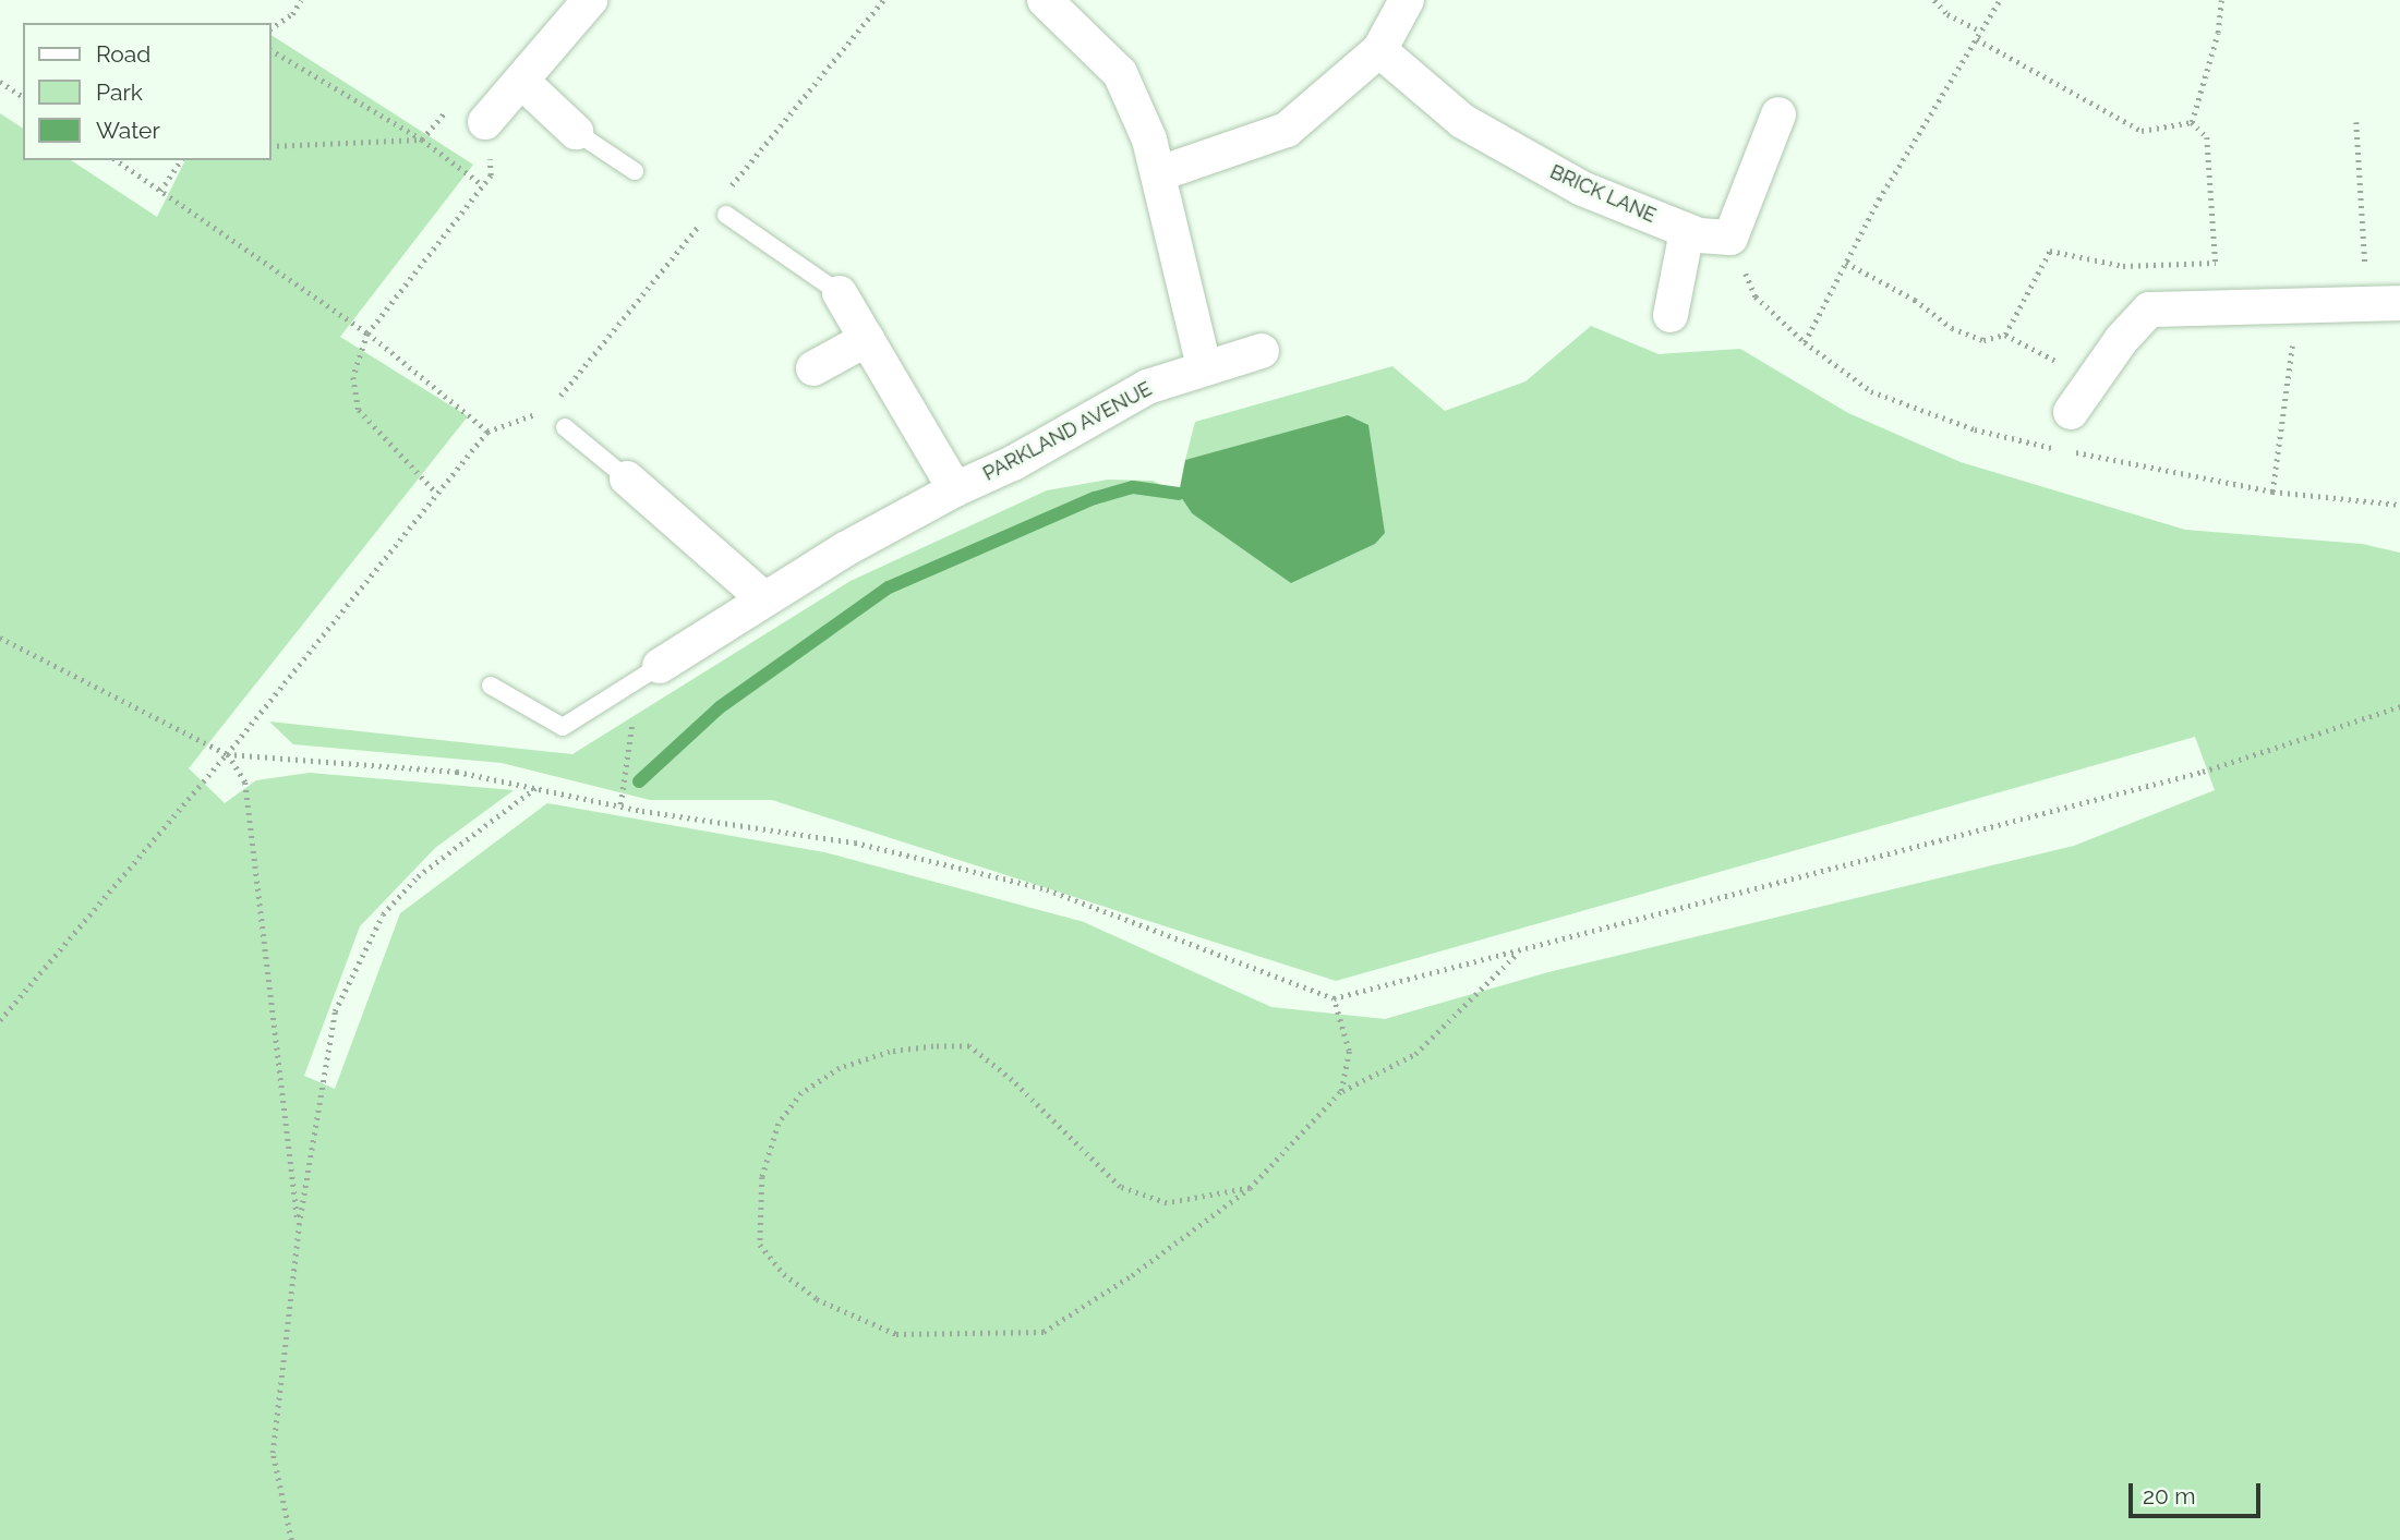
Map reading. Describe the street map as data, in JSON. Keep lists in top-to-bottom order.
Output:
{
  "streets": {
    "street": ["BRICK LANE", "PARKLAND AVENUE"]
  },
  "legend": ["Road", "Park", "Water"],
  "scale_bar": "20 m"
}
